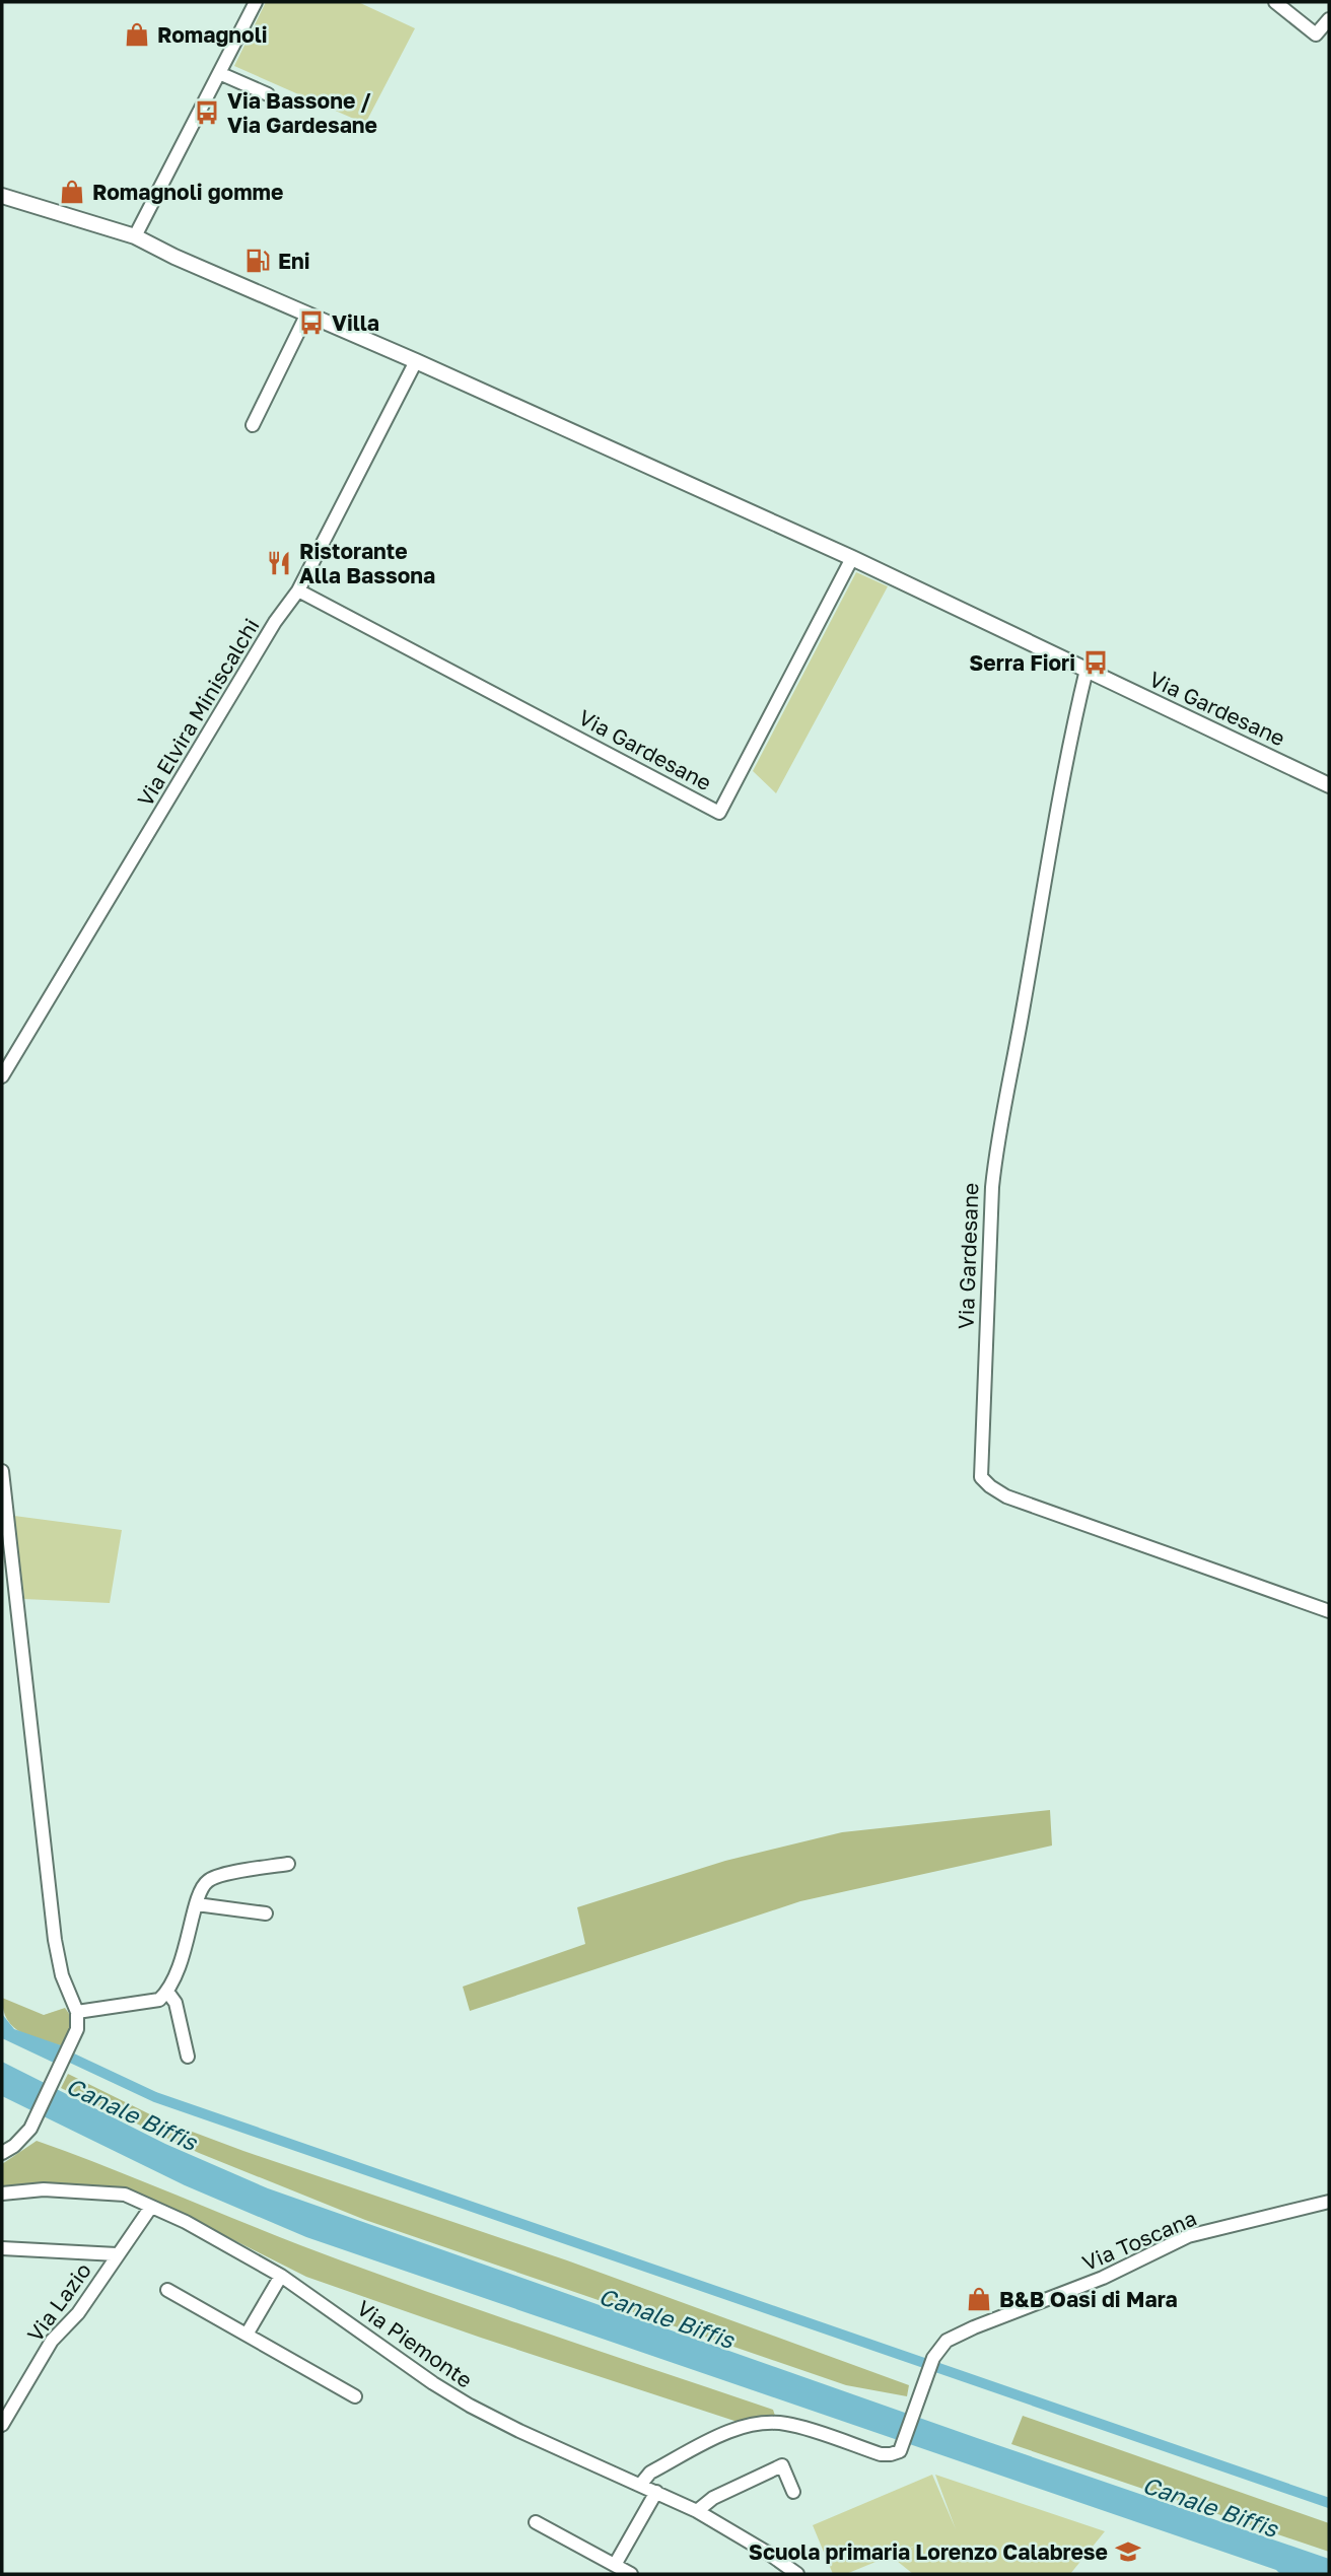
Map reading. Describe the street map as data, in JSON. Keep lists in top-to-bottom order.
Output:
{
  "streets": {
    "main road": ["Via Gardesane"],
    "street": [
      "Via Elvira Miniscalchi",
      "Via Toscana",
      "Via Lazio",
      "Via Piemonte"
    ]
  },
  "crossings": [
    ["Via Gardesane", "Via Elvira Miniscalchi"],
    ["Via Toscana", "Via Piemonte"],
    ["Via Lazio", "Via Piemonte"]
  ],
  "water": ["Canale Biffis"],
  "places": {
    "shop": ["Romagnoli", "Romagnoli gomme", "B&B Oasi di Mara"],
    "bus stop": ["Via Bassone / Via Gardesane", "Villa", "Serra Fiori"],
    "fuel station": ["Eni"],
    "restaurant": ["Ristorante Alla Bassona"],
    "school or university": ["Scuola primaria Lorenzo Calabrese"]
  }
}
